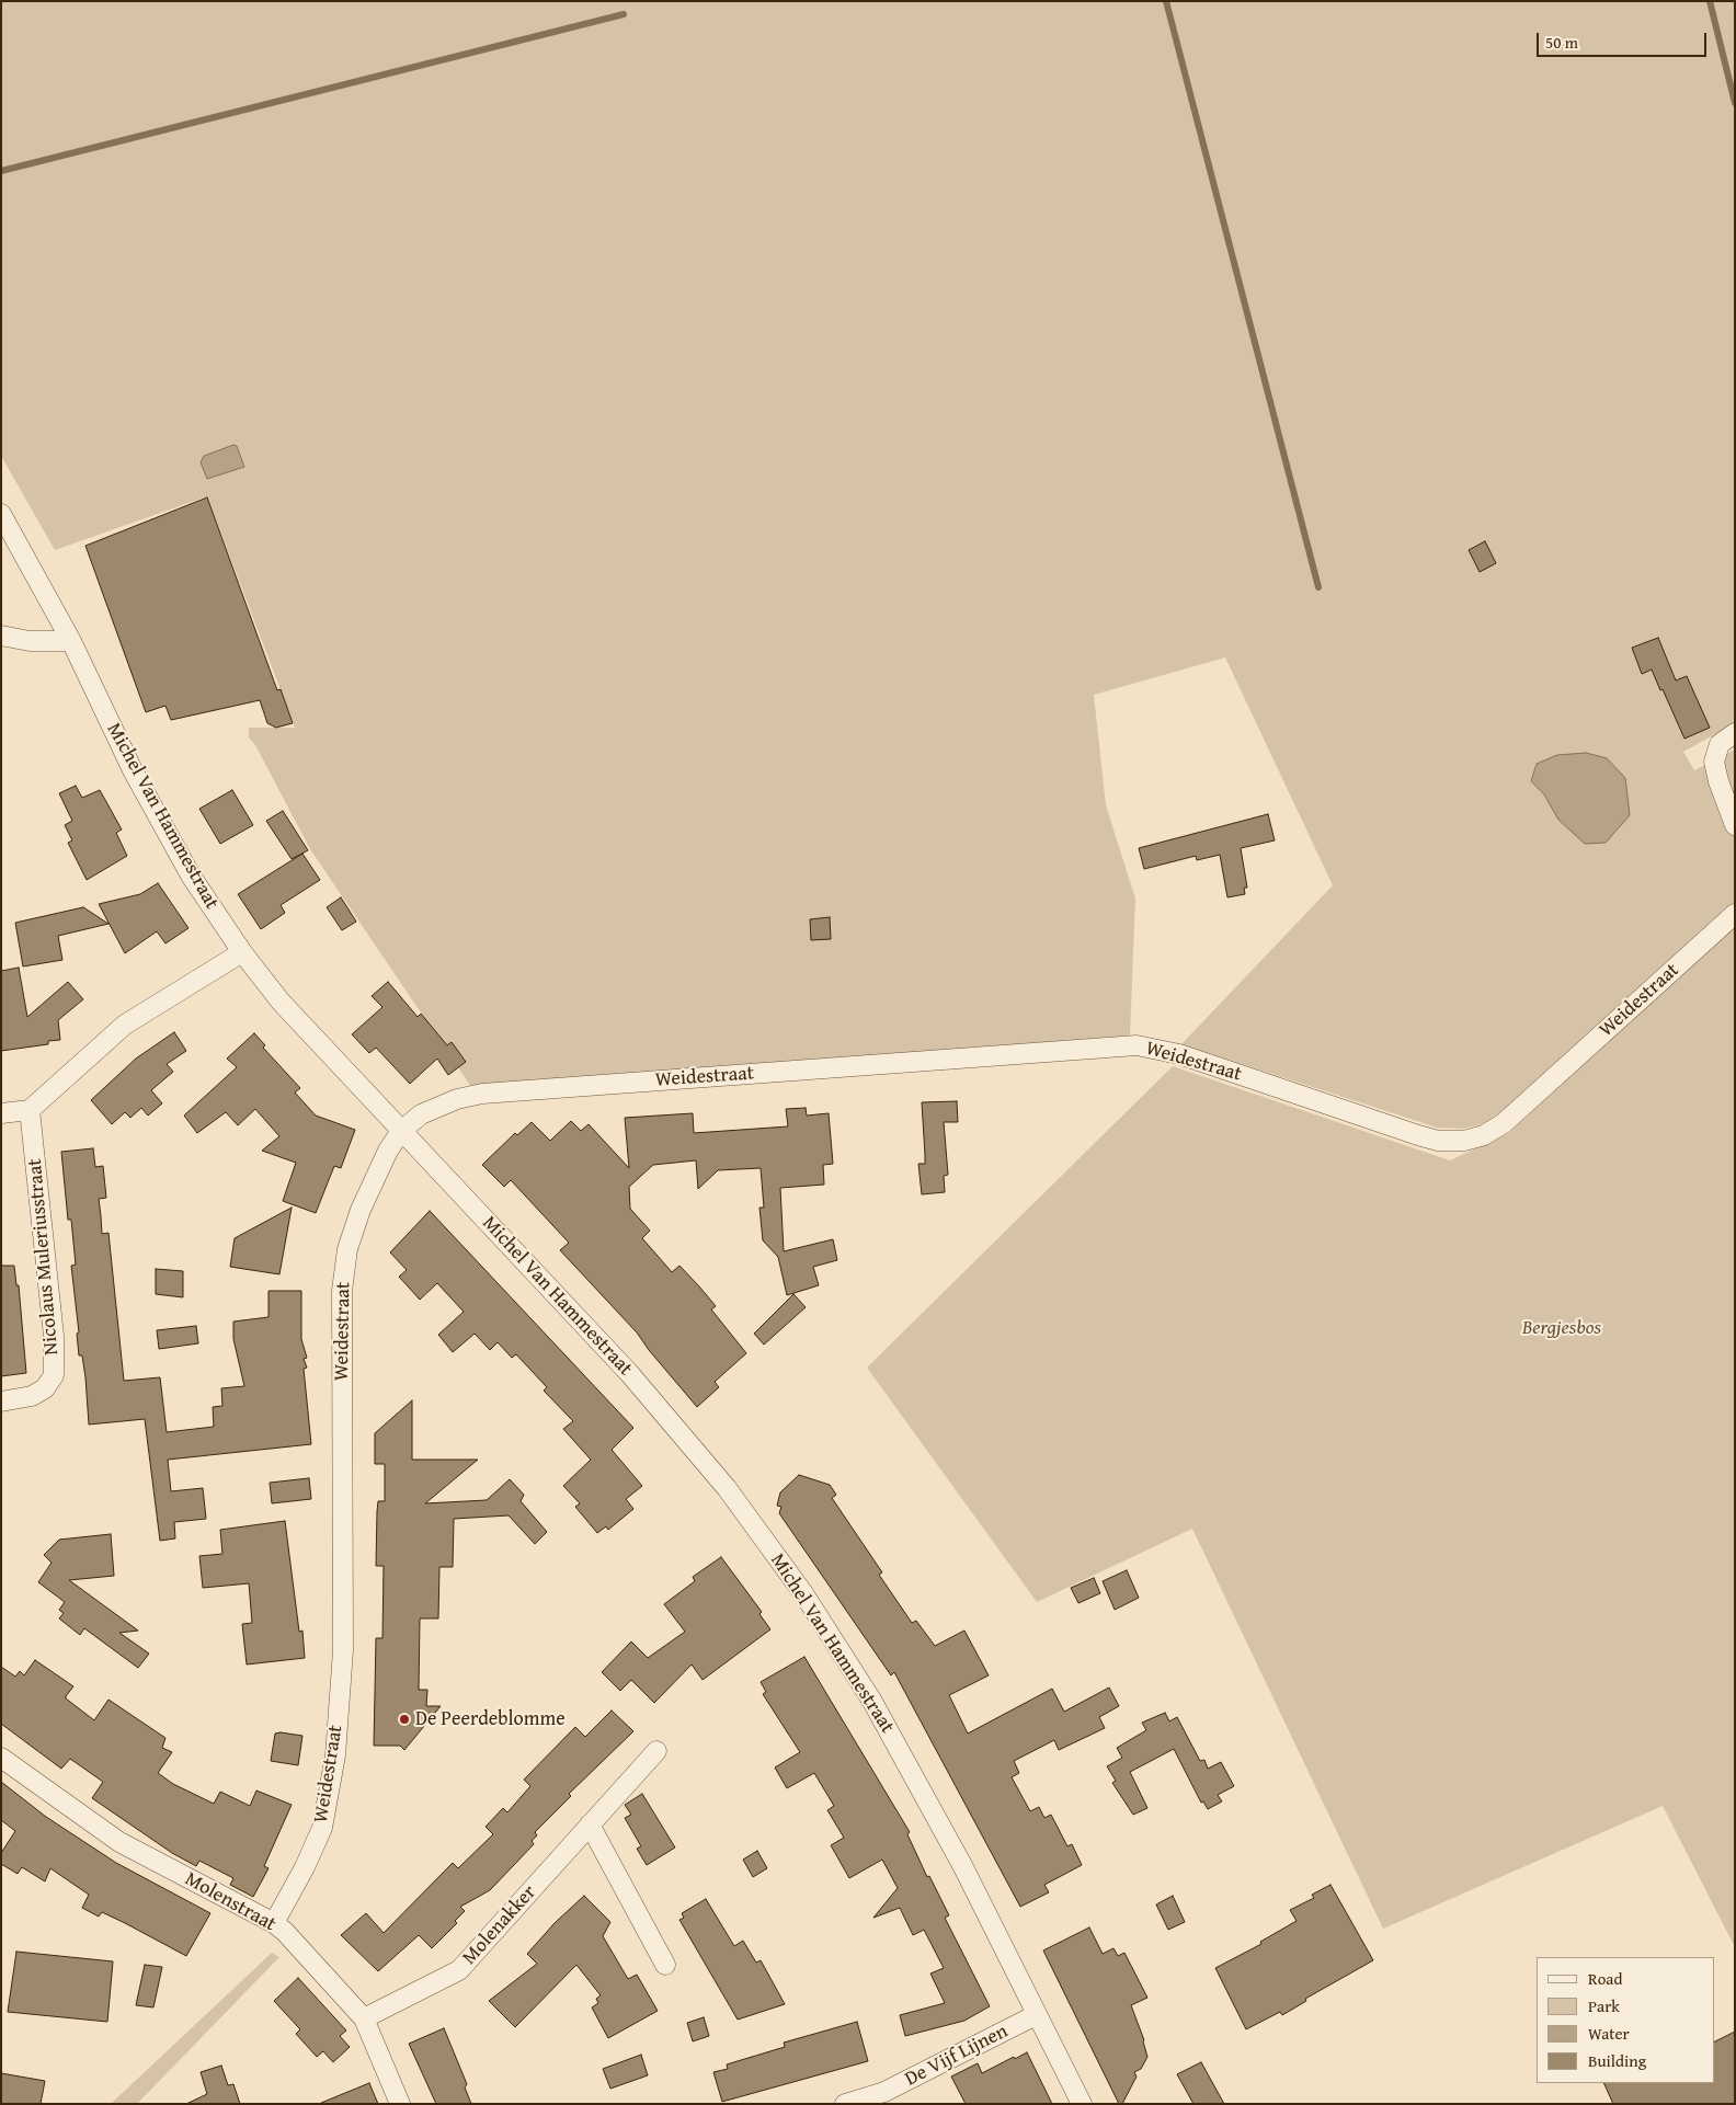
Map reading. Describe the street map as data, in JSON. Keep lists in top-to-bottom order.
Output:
{
  "streets": {
    "street": [
      "Michel Van Hammestraat",
      "Weidestraat",
      "Nicolaus Muleriusstraat",
      "Molenstraat",
      "Molenakker",
      "De Vijf Lijnen"
    ]
  },
  "crossings": [
    ["Michel Van Hammestraat", "Weidestraat"],
    ["Michel Van Hammestraat", "De Vijf Lijnen"],
    ["Weidestraat", "Molenstraat"],
    ["Molenstraat", "Molenakker"]
  ],
  "parks": ["Bergjesbos"],
  "places": ["De Peerdeblomme"],
  "legend": [
    "Road",
    "Park",
    "Water",
    "Building"
  ],
  "scale_bar": "50 m"
}
